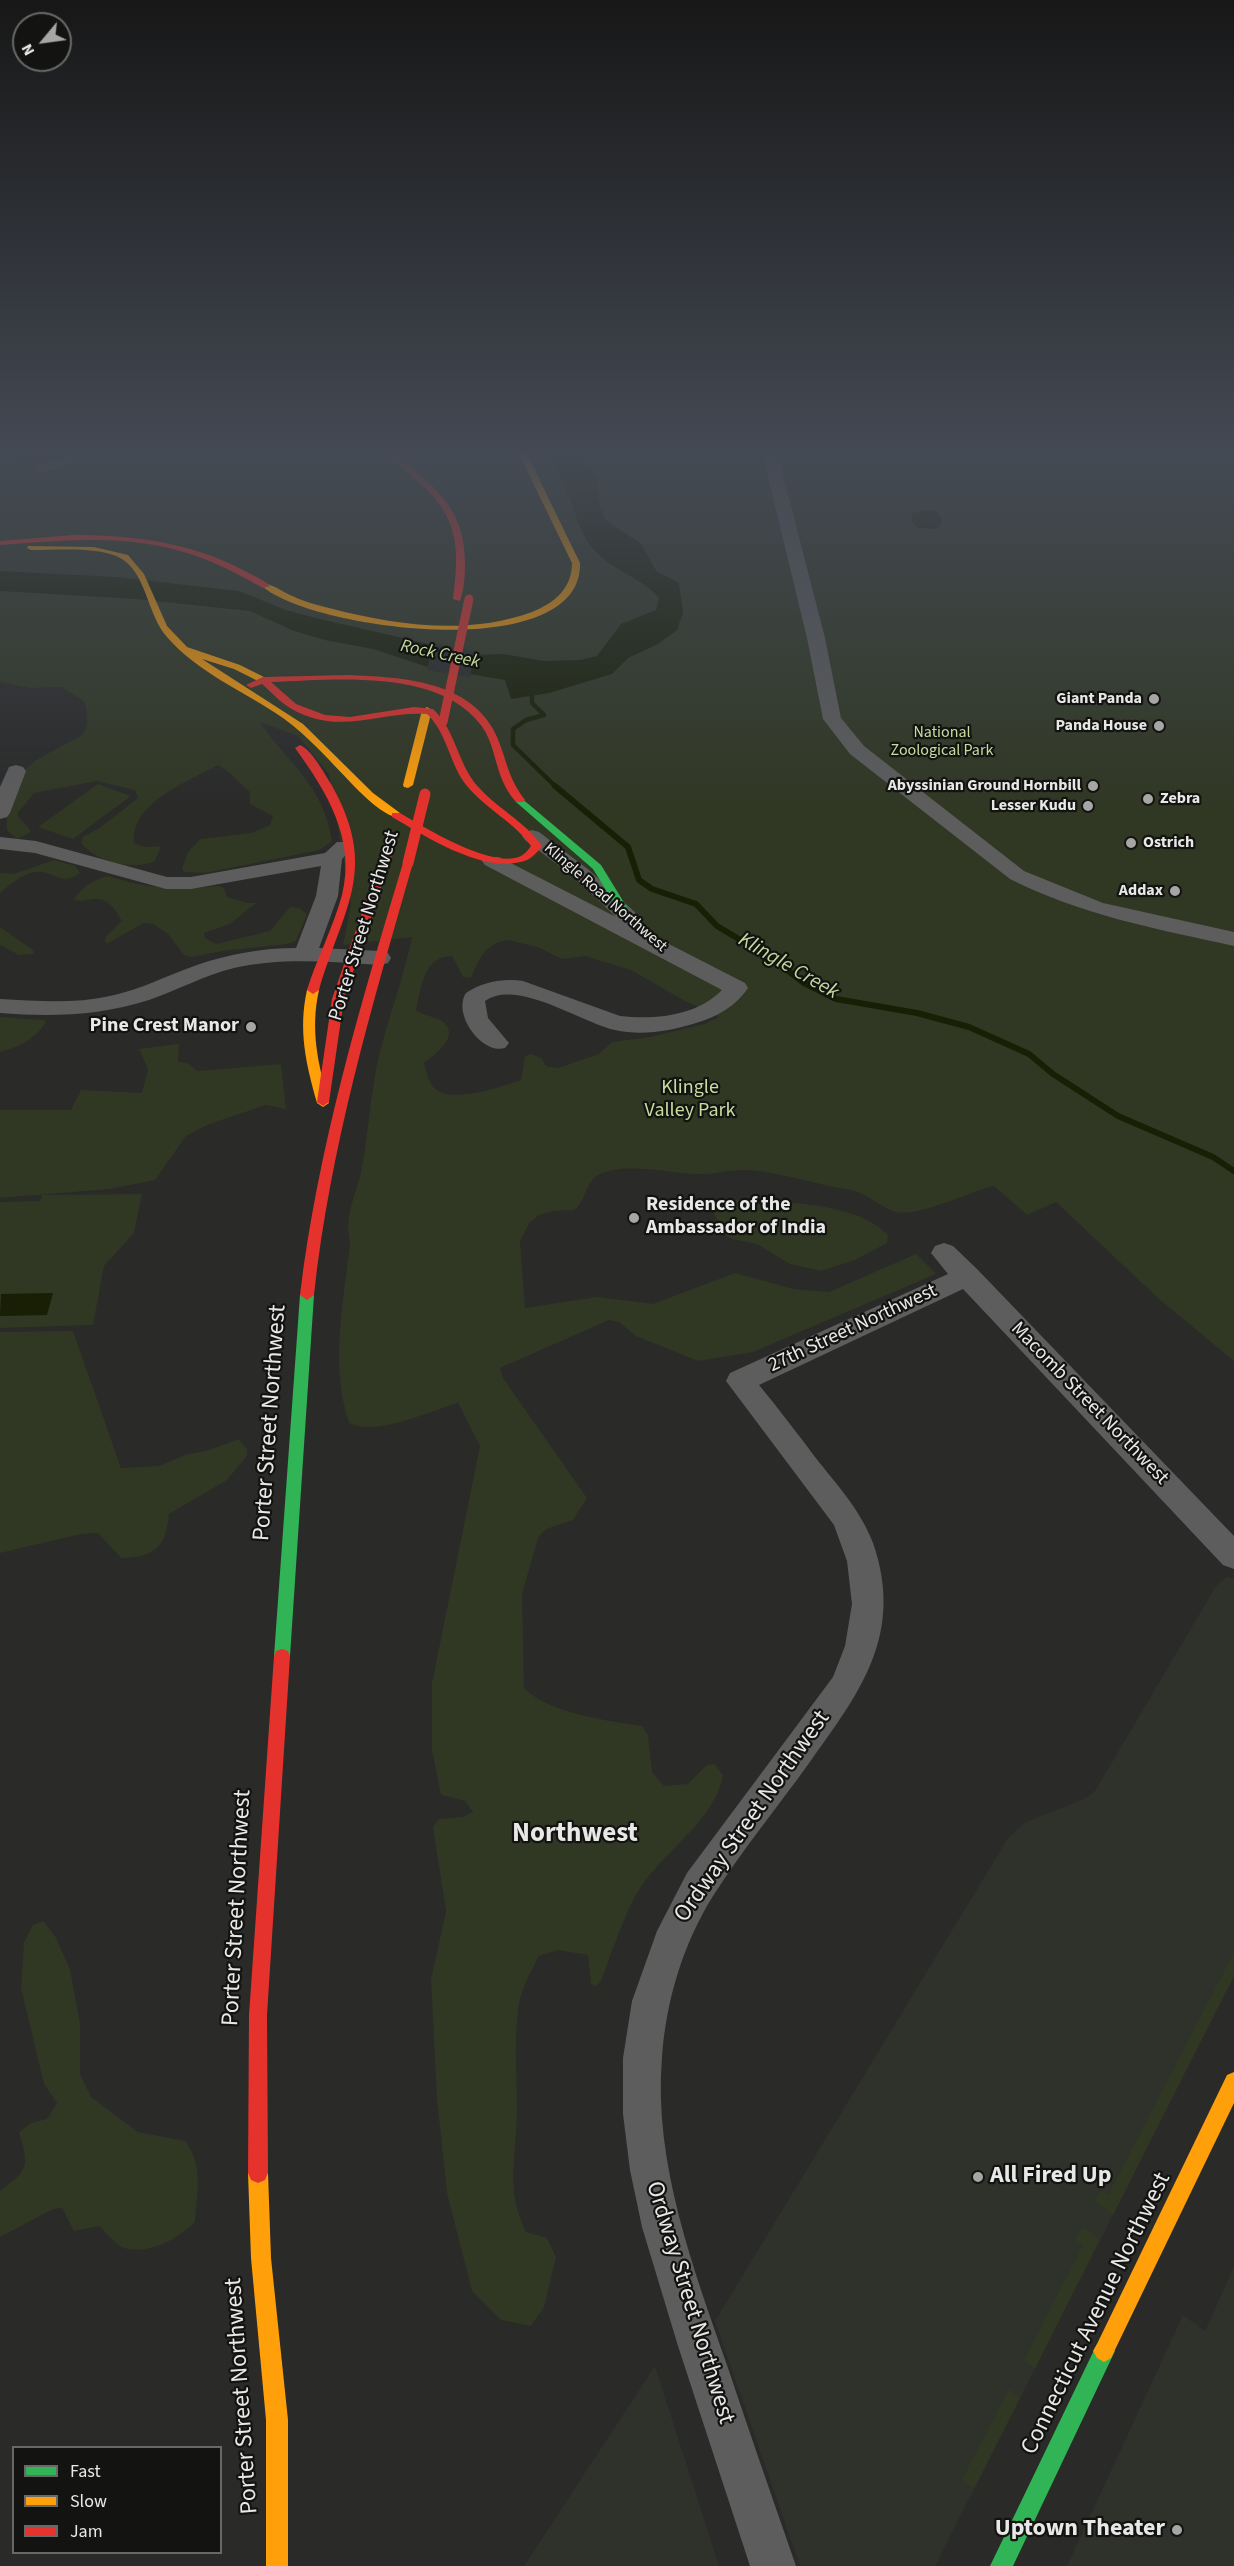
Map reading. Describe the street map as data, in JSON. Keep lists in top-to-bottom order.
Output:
{
  "streets": {
    "main road": ["Porter Street Northwest", "Connecticut Avenue Northwest"],
    "street": [
      "Klingle Road Northwest",
      "27th Street Northwest",
      "Macomb Street Northwest",
      "Ordway Street Northwest"
    ]
  },
  "crossings": [
    ["27th Street Northwest", "Macomb Street Northwest"],
    ["27th Street Northwest", "Ordway Street Northwest"]
  ],
  "districts": ["Northwest"],
  "water": ["Rock Creek", "Klingle Creek"],
  "parks": ["National Zoological Park", "Klingle Valley Park"],
  "places": [
    "Giant Panda",
    "Panda House",
    "Abyssinian Ground Hornbill",
    "Zebra",
    "Lesser Kudu",
    "Ostrich",
    "Addax",
    "Pine Crest Manor",
    "Residence of the Ambassador of India",
    "All Fired Up",
    "Uptown Theater"
  ],
  "legend": ["Fast", "Slow", "Jam"],
  "north": "bottom left"
}
